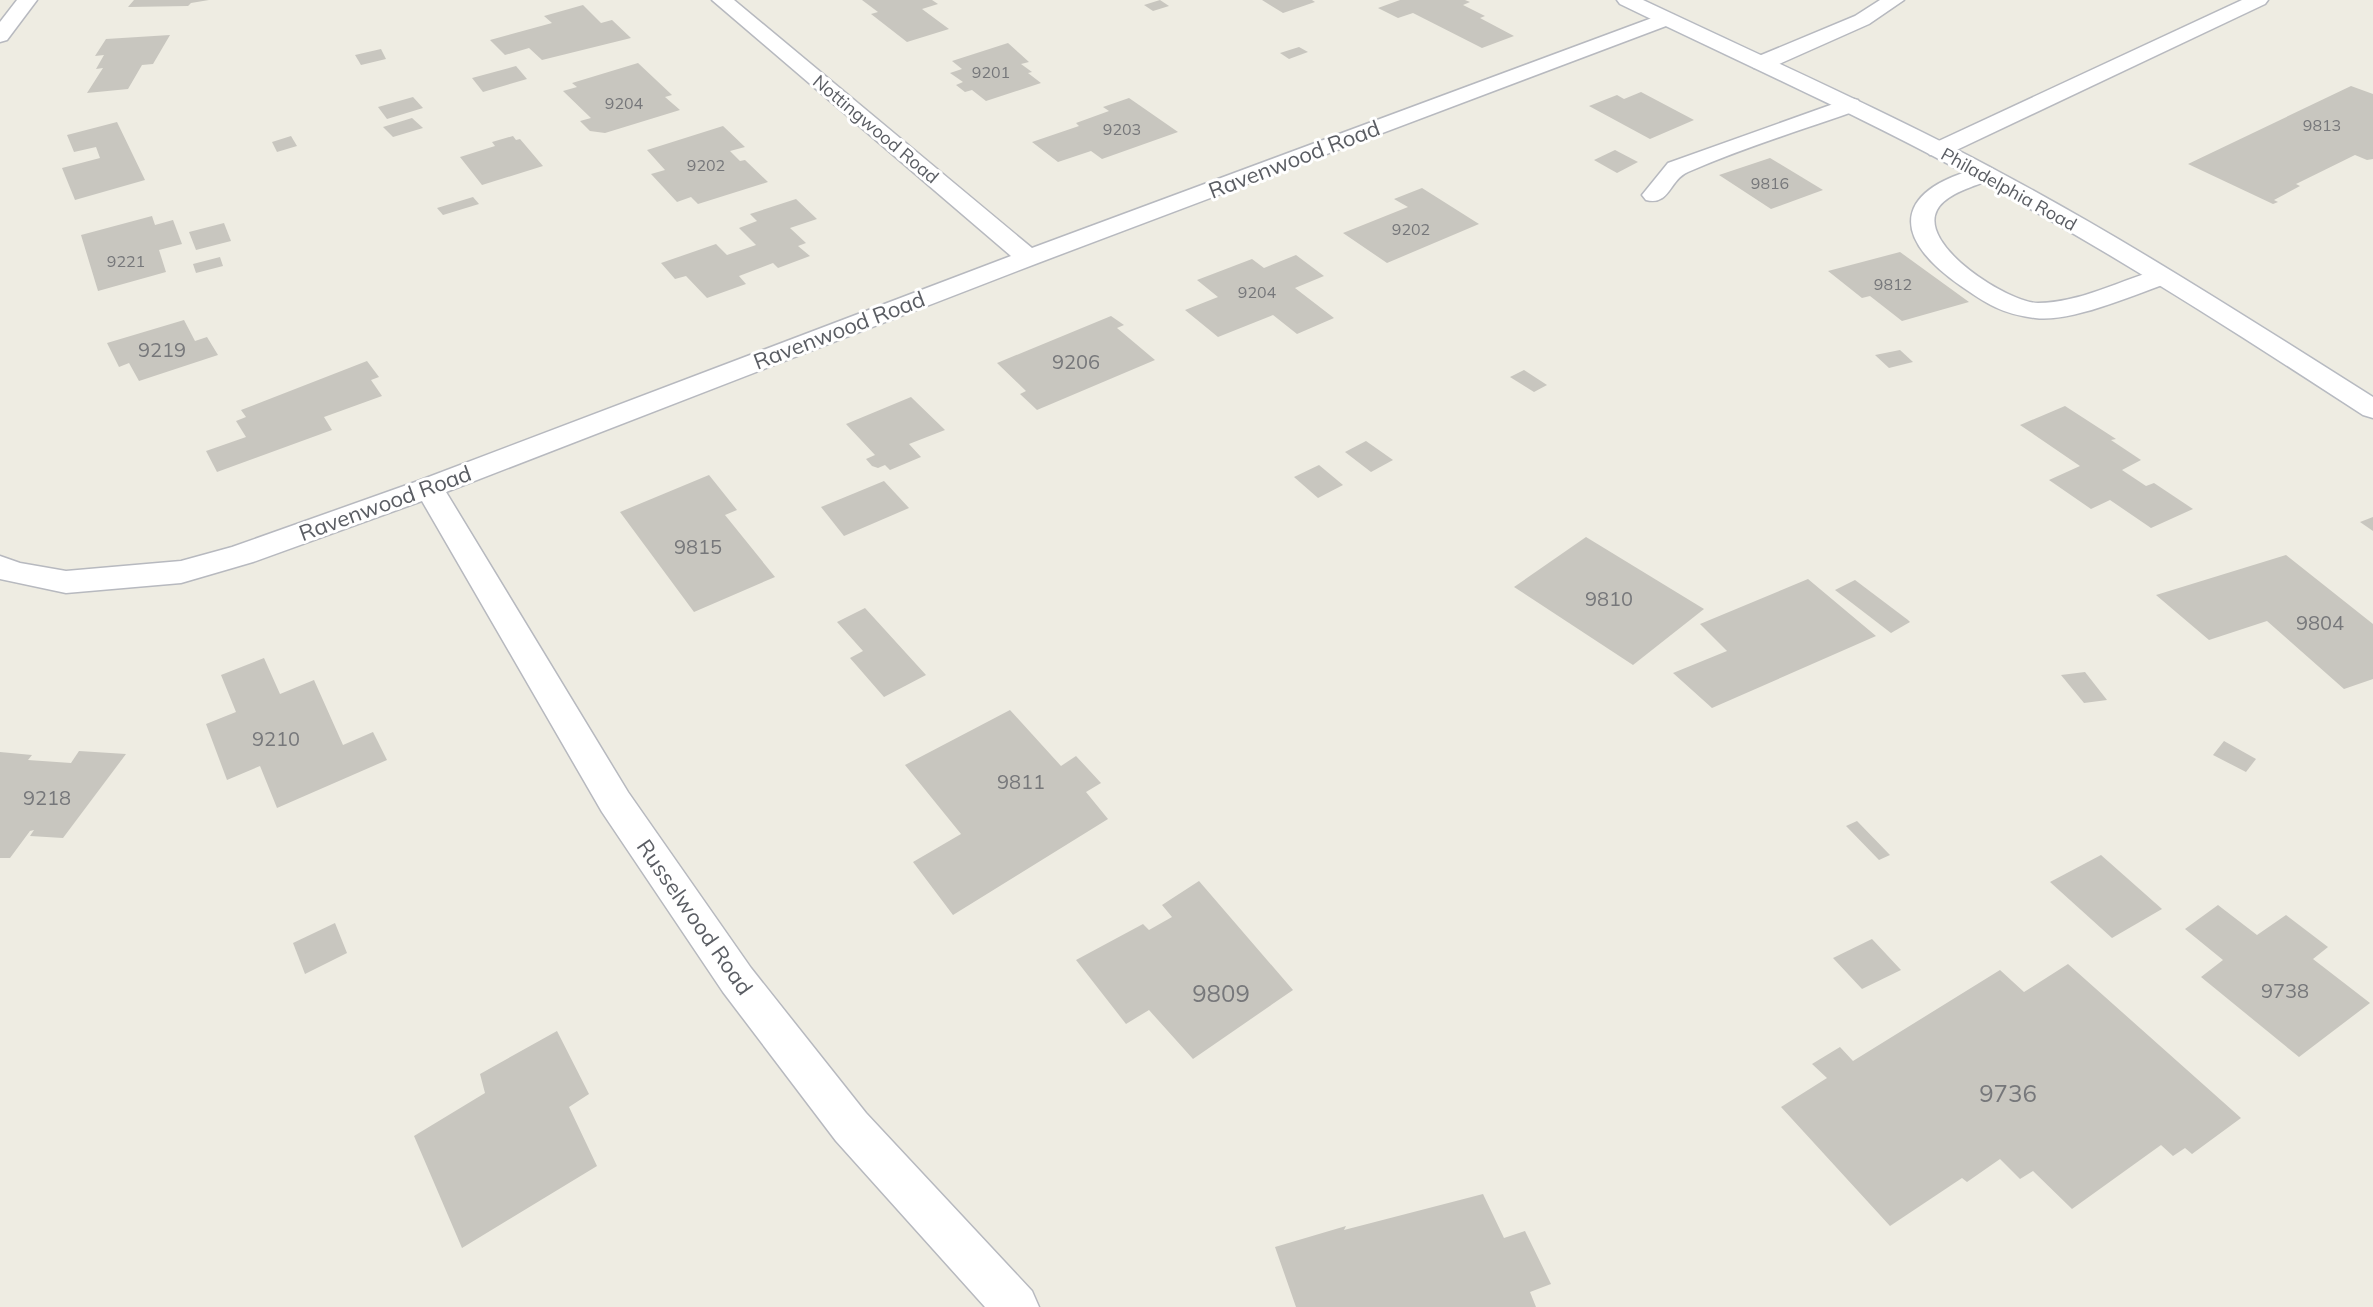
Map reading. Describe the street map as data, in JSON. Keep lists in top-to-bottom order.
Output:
{
  "streets": {
    "street": [
      "Nottingwood Road",
      "Ravenwood Road",
      "Philadelphia Road",
      "Russelwood Road"
    ]
  },
  "crossings": [
    ["Nottingwood Road", "Ravenwood Road"],
    ["Ravenwood Road", "Philadelphia Road"],
    ["Ravenwood Road", "Russelwood Road"]
  ],
  "house_numbers": [
    "9201",
    "9204",
    "9813",
    "9203",
    "9202",
    "9816",
    "9202",
    "9221",
    "9812",
    "9204",
    "9219",
    "9206",
    "9815",
    "9810",
    "9804",
    "9210",
    "9811",
    "9218",
    "9738",
    "9809",
    "9736"
  ]
}
